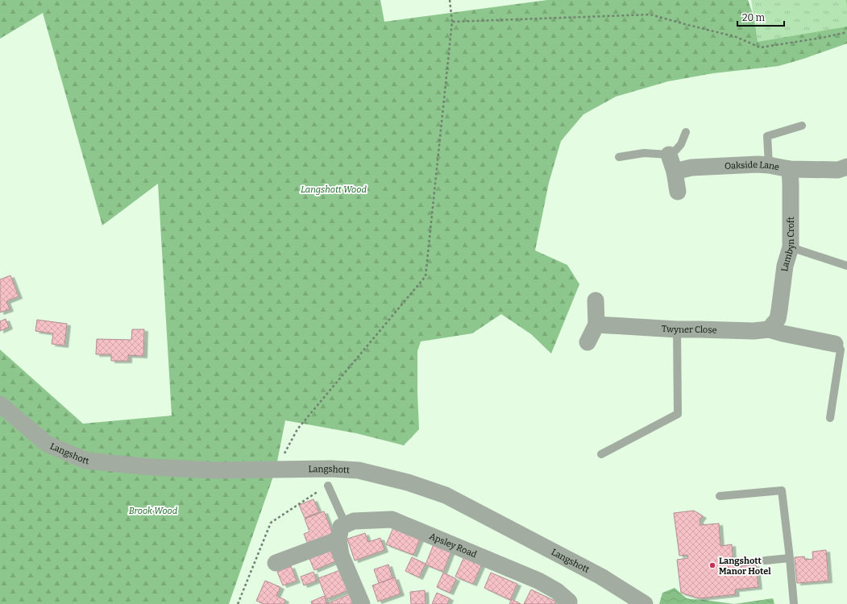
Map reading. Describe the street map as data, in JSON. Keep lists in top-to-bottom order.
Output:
{
  "streets": {
    "street": [
      "Oakside Lane",
      "Lambyn Croft",
      "Twyner Close",
      "Langshott",
      "Apsley Road"
    ]
  },
  "crossings": [
    ["Oakside Lane", "Lambyn Croft"],
    ["Lambyn Croft", "Twyner Close"]
  ],
  "parks": ["Langshott Wood", "Brook Wood"],
  "places": ["Langshott Manor Hotel"],
  "scale_bar": "20 m"
}
